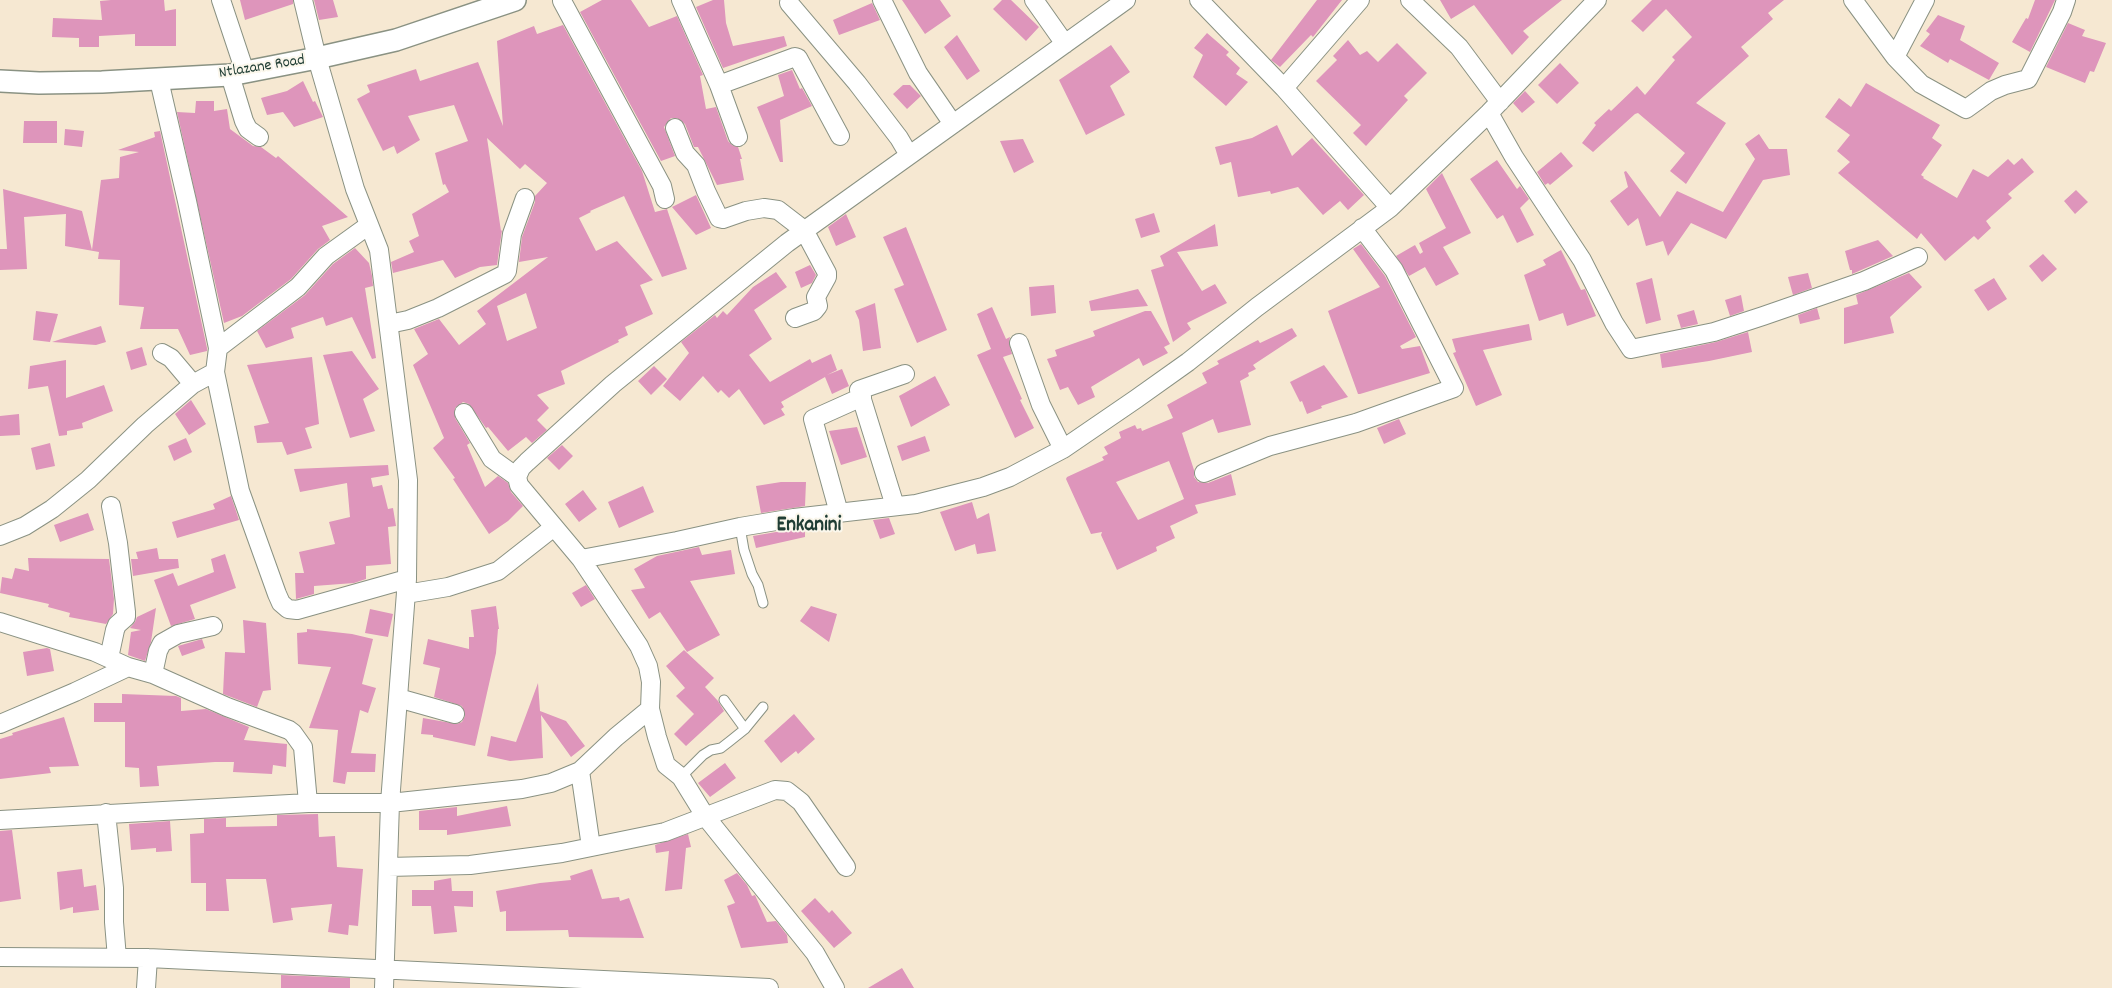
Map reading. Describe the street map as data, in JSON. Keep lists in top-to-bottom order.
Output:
{
  "streets": {
    "street": ["Ntlazane Road"]
  },
  "districts": ["Enkanini"]
}
